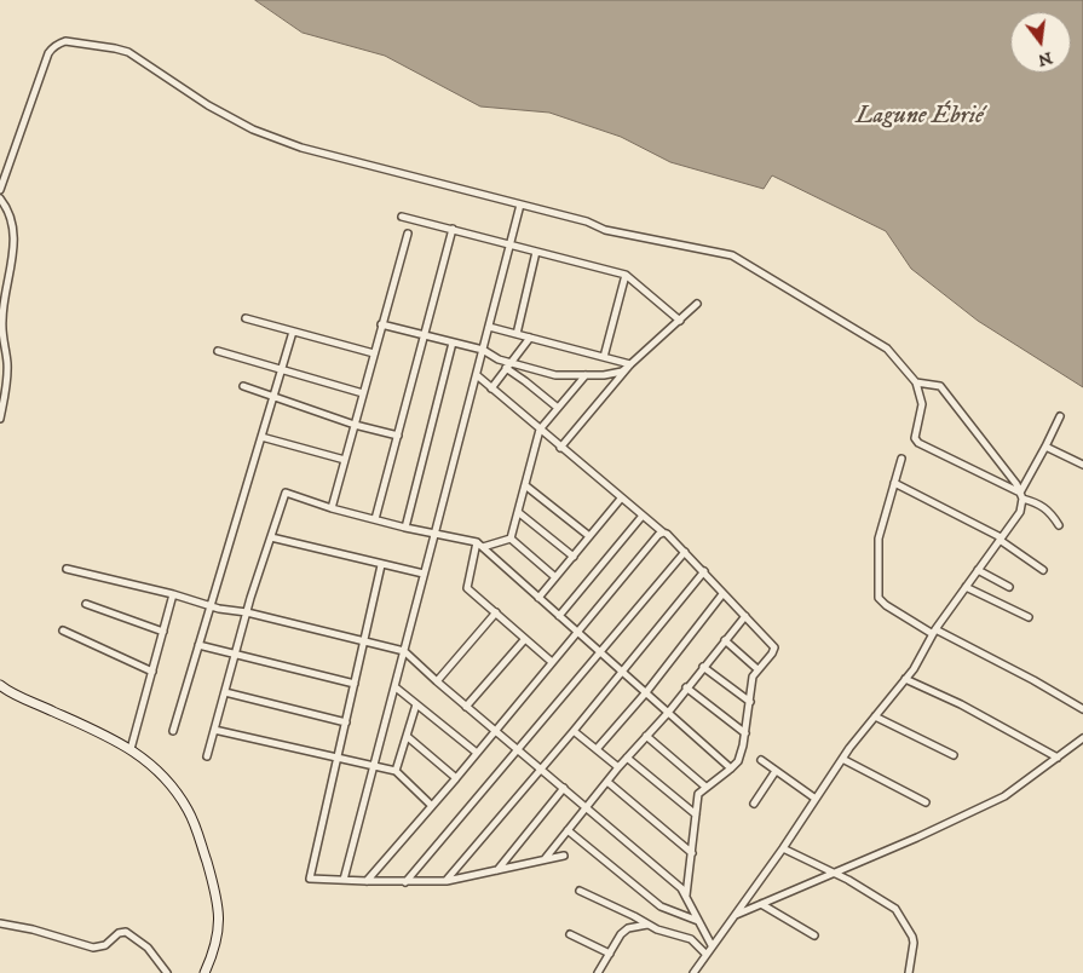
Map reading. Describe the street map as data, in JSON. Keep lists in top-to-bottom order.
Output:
{
  "water": ["Lagune Ébrié"],
  "north": "bottom"
}
